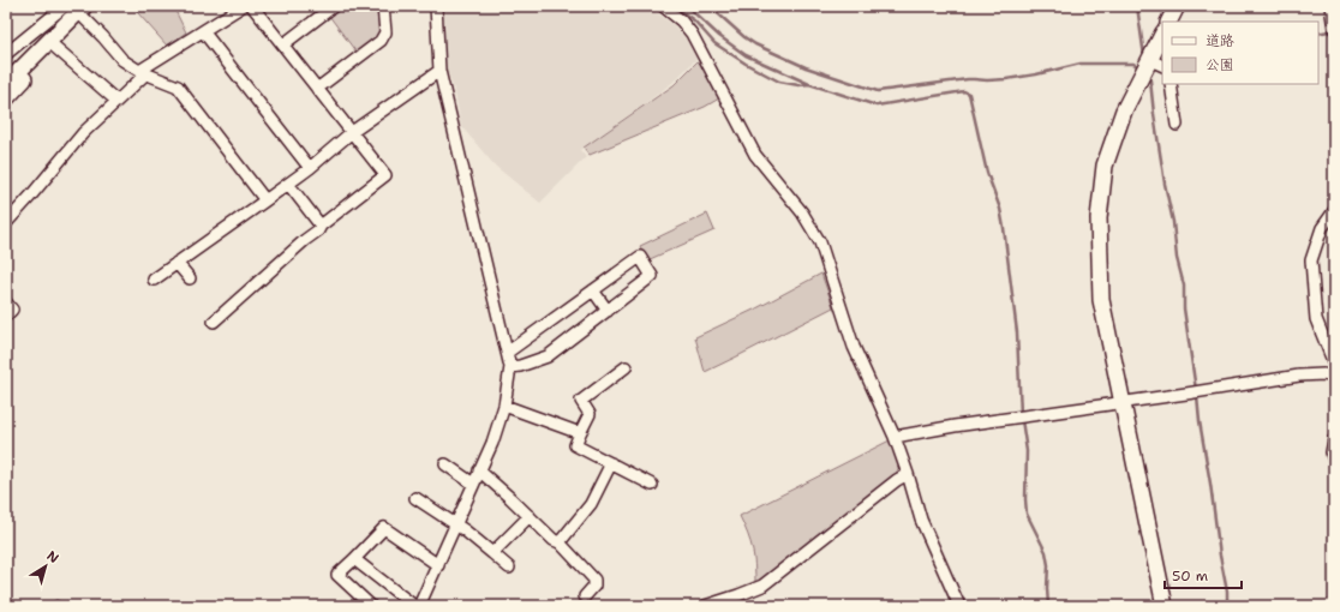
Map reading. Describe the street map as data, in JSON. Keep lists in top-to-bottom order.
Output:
{
  "legend": ["道路", "公園"],
  "scale_bar": "50 m",
  "north": "top right"
}
